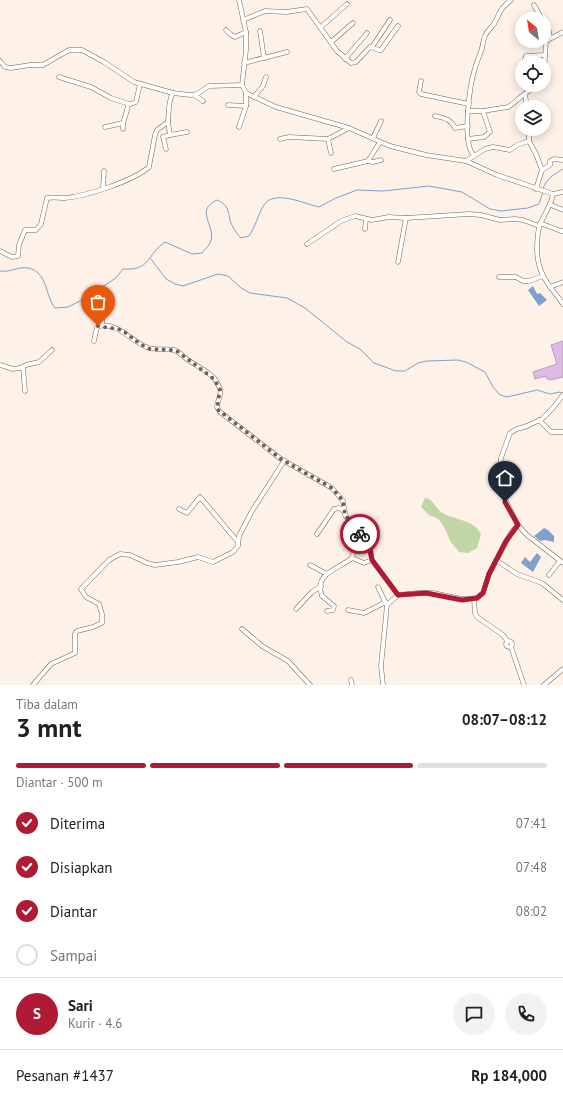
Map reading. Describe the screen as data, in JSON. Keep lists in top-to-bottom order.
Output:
{
  "north": "top left",
  "page": {
    "heading": ["3 mnt", "Tiba dalam", "08:07–08:12"],
    "panel": [
      "Sari",
      "Kurir · 4.6",
      "Pesanan #1437",
      "Rp 184,000"
    ],
    "bar": "Diantar · 500 m",
    "list": [
      ["Diterima", "07:41"],
      ["Disiapkan", "07:48"],
      ["Diantar", "08:02"],
      "Sampai"
    ],
    "round": "S"
  }
}
